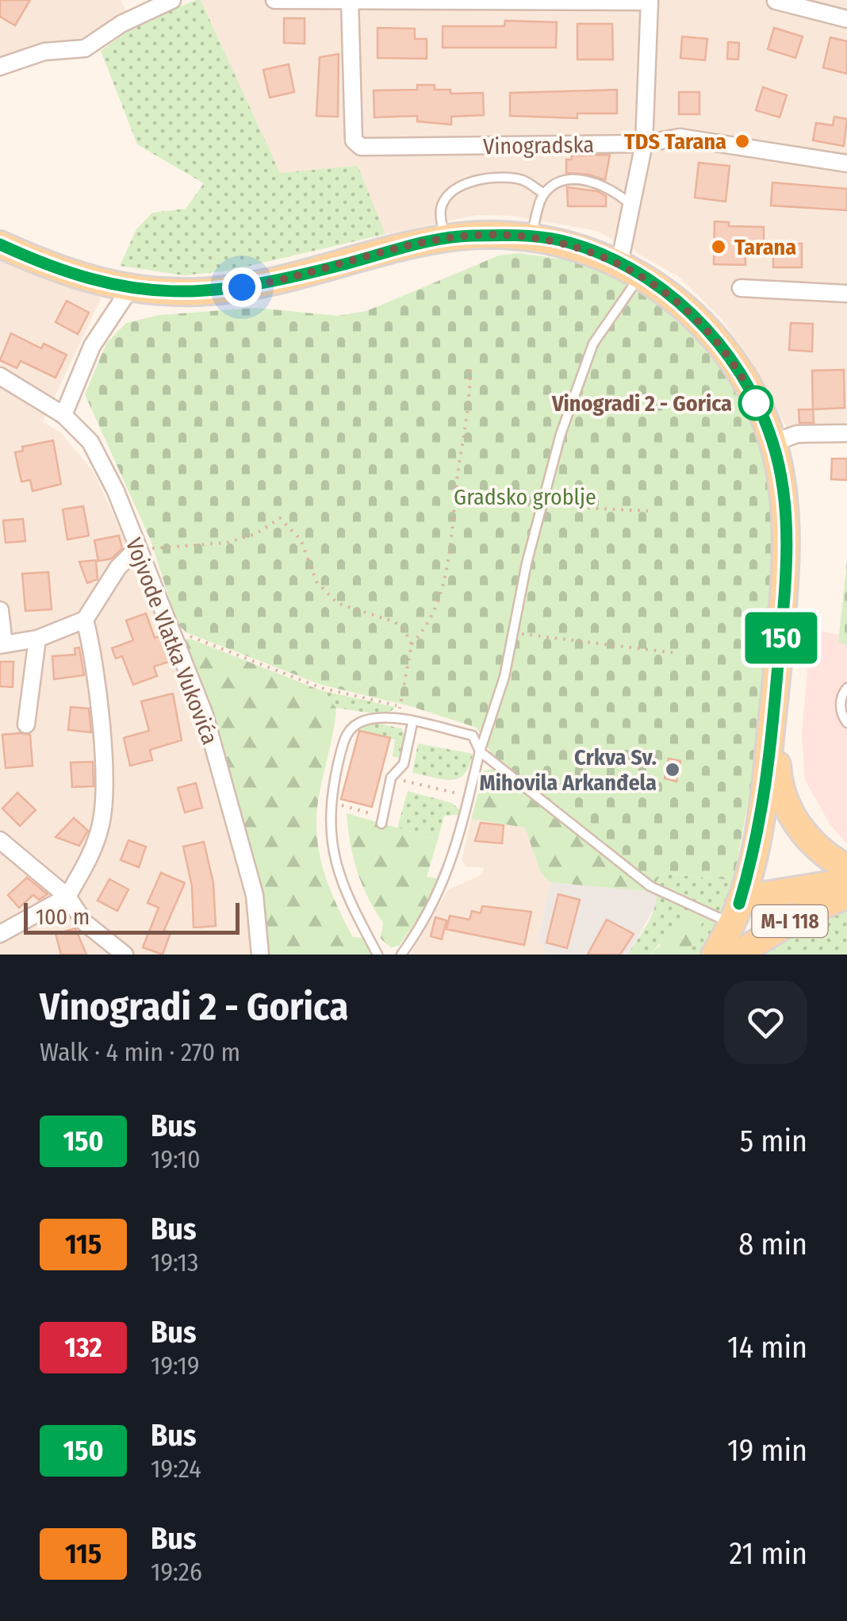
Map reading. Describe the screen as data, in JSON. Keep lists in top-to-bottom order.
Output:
{
  "streets": {
    "main road": ["M-I 118"],
    "street": ["Vinogradska", "Vojvode Vlatka Vukovića"]
  },
  "parks": ["Gradsko groblje"],
  "places": [
    "TDS Tarana",
    "Tarana",
    "Vinogradi 2 - Gorica",
    "Crkva Sv. Mihovila Arkanđela"
  ],
  "lines": ["bus line 150"],
  "scale_bar": "100 m",
  "page": {
    "on_map": "150",
    "scale": "100 m",
    "heading": ["Vinogradi 2 - Gorica", "Walk · 4 min · 270 m"],
    "list": [
      {
        "mark": "150",
        "name": "Bus",
        "note": "19:10",
        "value": "5 min"
      },
      {
        "mark": "115",
        "name": "Bus",
        "note": "19:13",
        "value": "8 min"
      },
      {
        "mark": "132",
        "name": "Bus",
        "note": "19:19",
        "value": "14 min"
      },
      {
        "mark": "150",
        "name": "Bus",
        "note": "19:24",
        "value": "19 min"
      },
      {
        "mark": "115",
        "name": "Bus",
        "note": "19:26",
        "value": "21 min"
      }
    ]
  }
}
